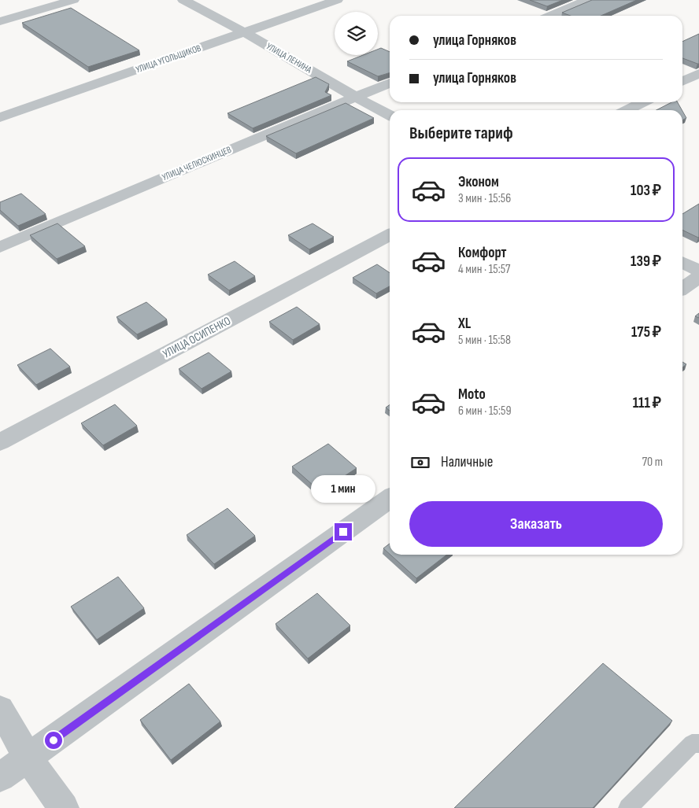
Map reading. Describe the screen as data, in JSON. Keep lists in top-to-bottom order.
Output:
{
  "streets": {
    "street": [
      "УЛИЦА ЛЕНИНА",
      "УЛИЦА УГОЛЬЩИКОВ",
      "УЛИЦА ЧЕЛЮСКИНЦЕВ",
      "УЛИЦА ОСИПЕНКО"
    ]
  },
  "crossings": [
    ["УЛИЦА ЛЕНИНА", "УЛИЦА УГОЛЬЩИКОВ"],
    ["УЛИЦА ЛЕНИНА", "УЛИЦА ЧЕЛЮСКИНЦЕВ"]
  ],
  "page": {
    "banner": ["улица Горняков", "улица Горняков"],
    "heading": "Выберите тариф",
    "list": [
      {
        "name": "Эконом",
        "note": "3 мин · 15:56",
        "value": "103 ₽"
      },
      {
        "name": "Комфорт",
        "note": "4 мин · 15:57",
        "value": "139 ₽"
      },
      {
        "name": "XL",
        "note": "5 мин · 15:58",
        "value": "175 ₽"
      },
      {
        "name": "Moto",
        "note": "6 мин · 15:59",
        "value": "111 ₽"
      }
    ],
    "pay": ["Наличные", "70 m"],
    "bubble": "1 мин",
    "buttons": "Заказать"
  }
}
